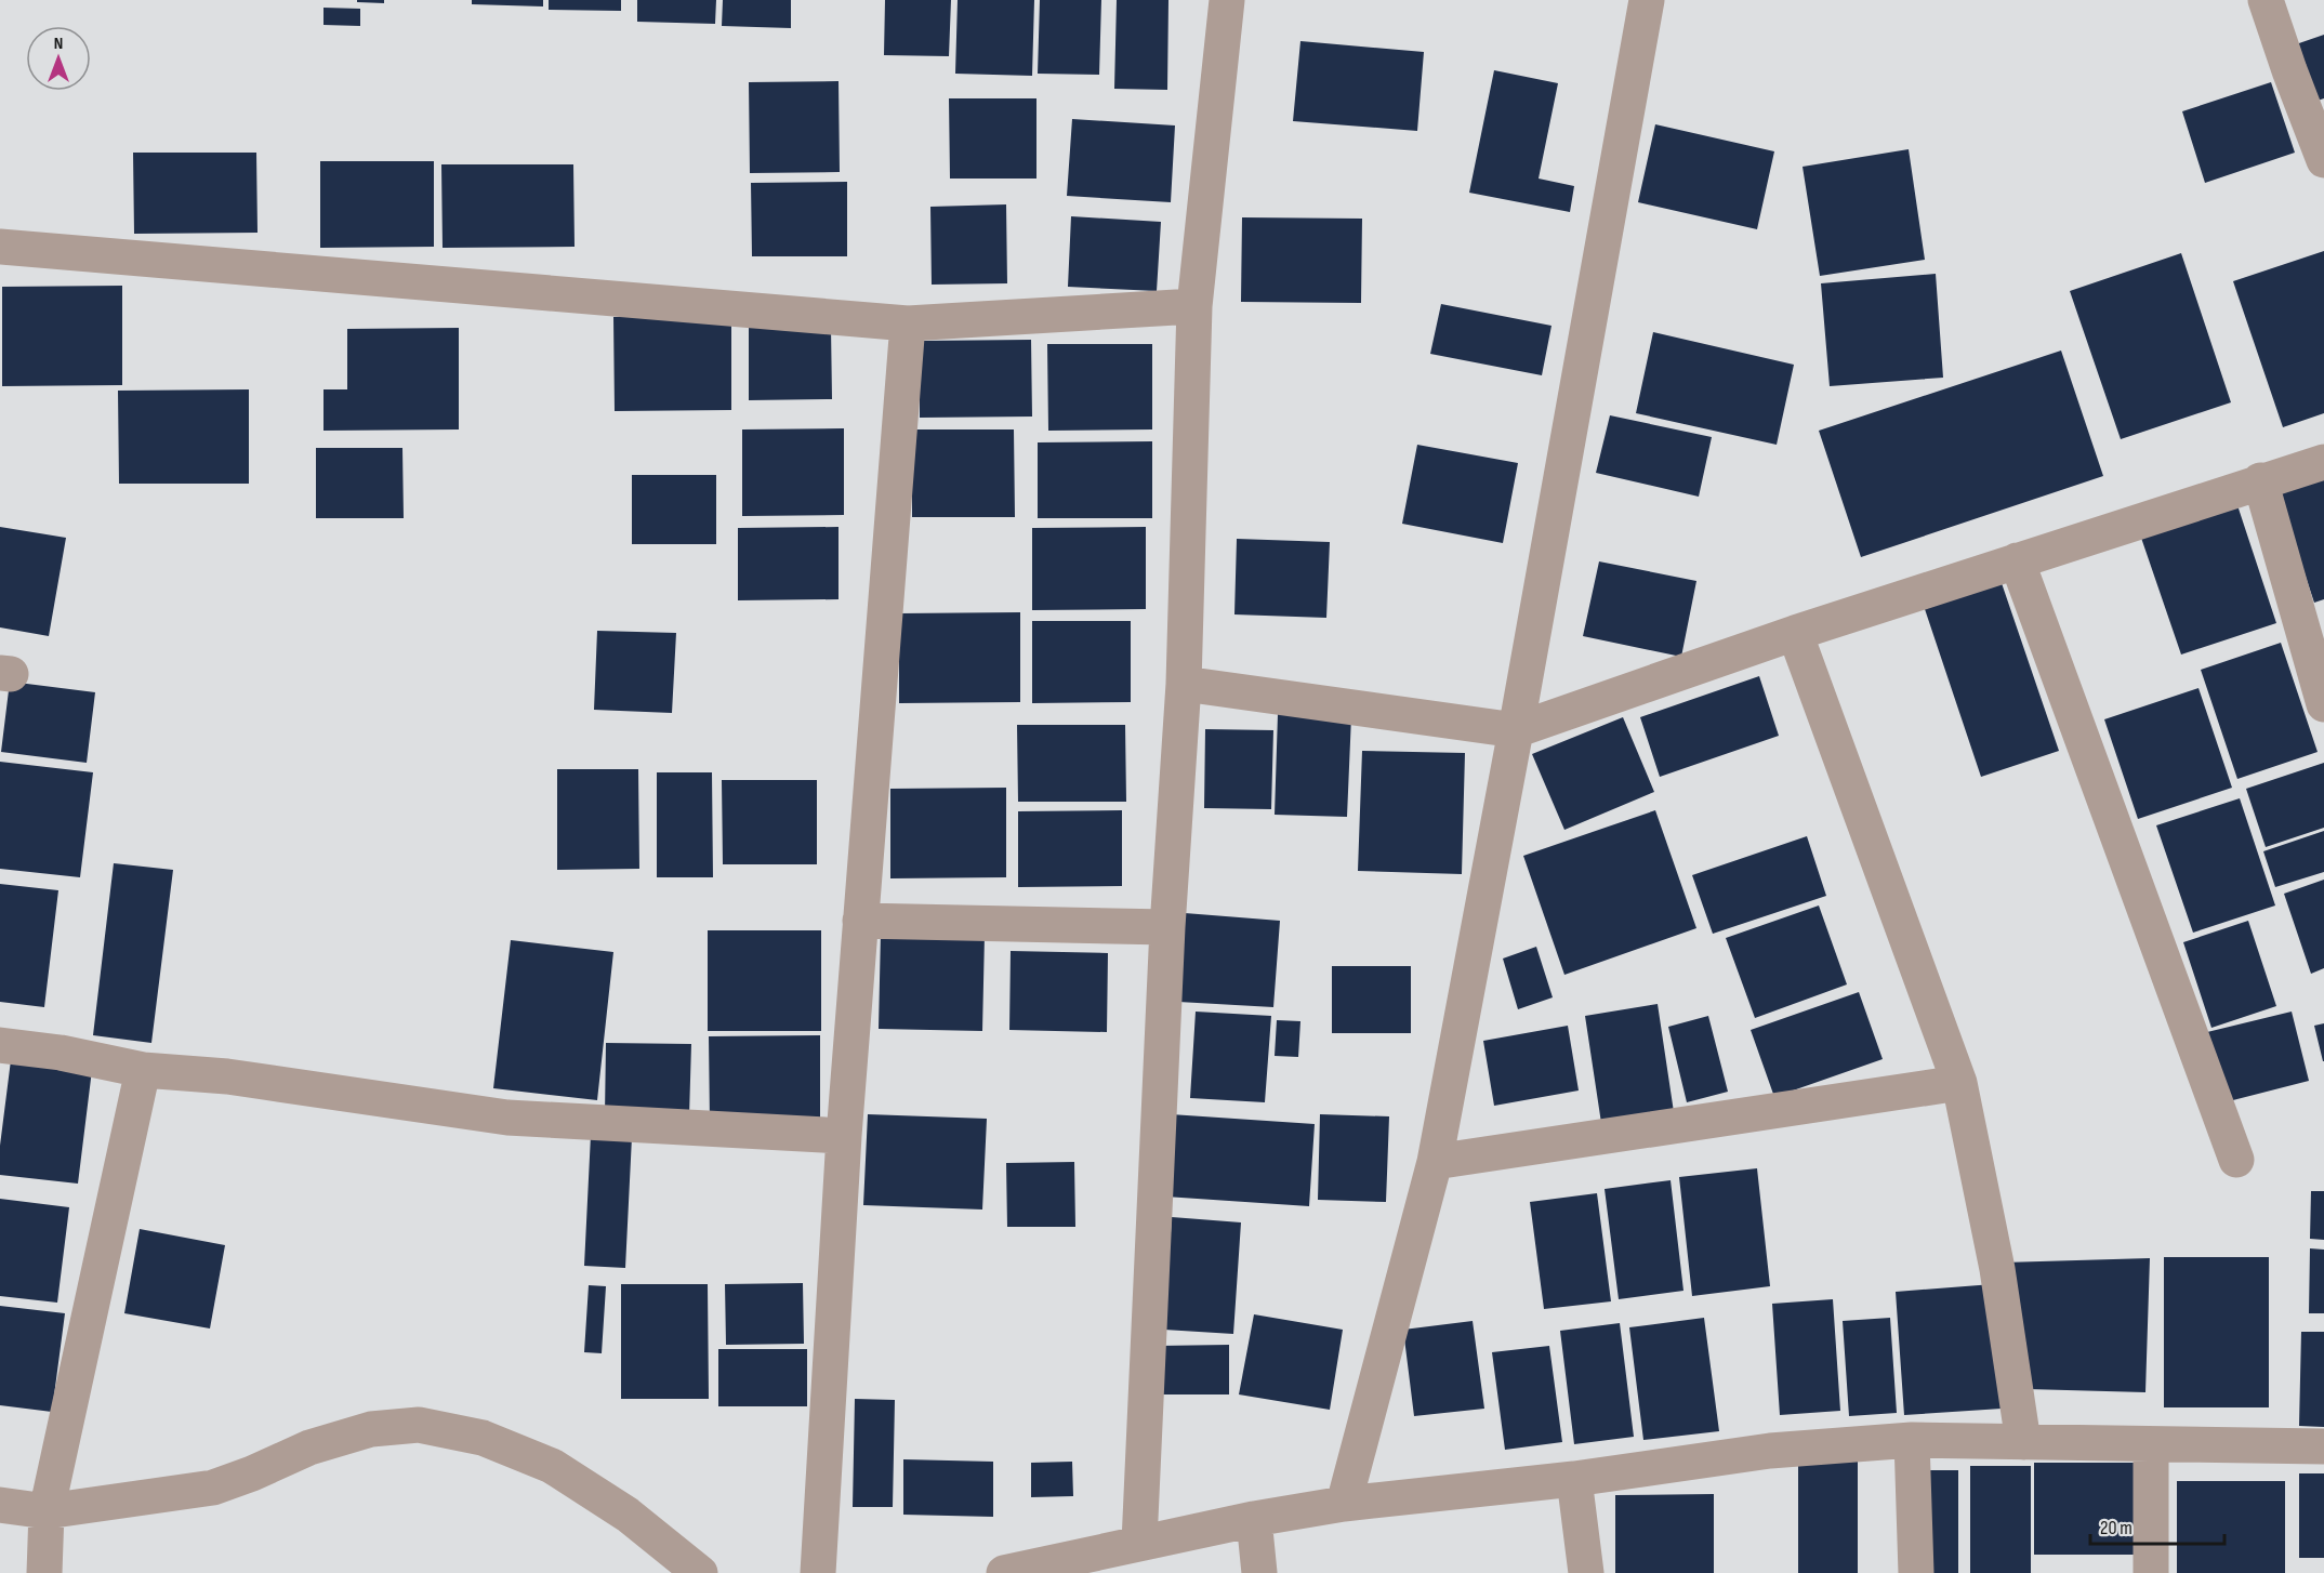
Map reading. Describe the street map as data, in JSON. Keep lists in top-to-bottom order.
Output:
{
  "scale_bar": "20 m",
  "north": "top"
}
